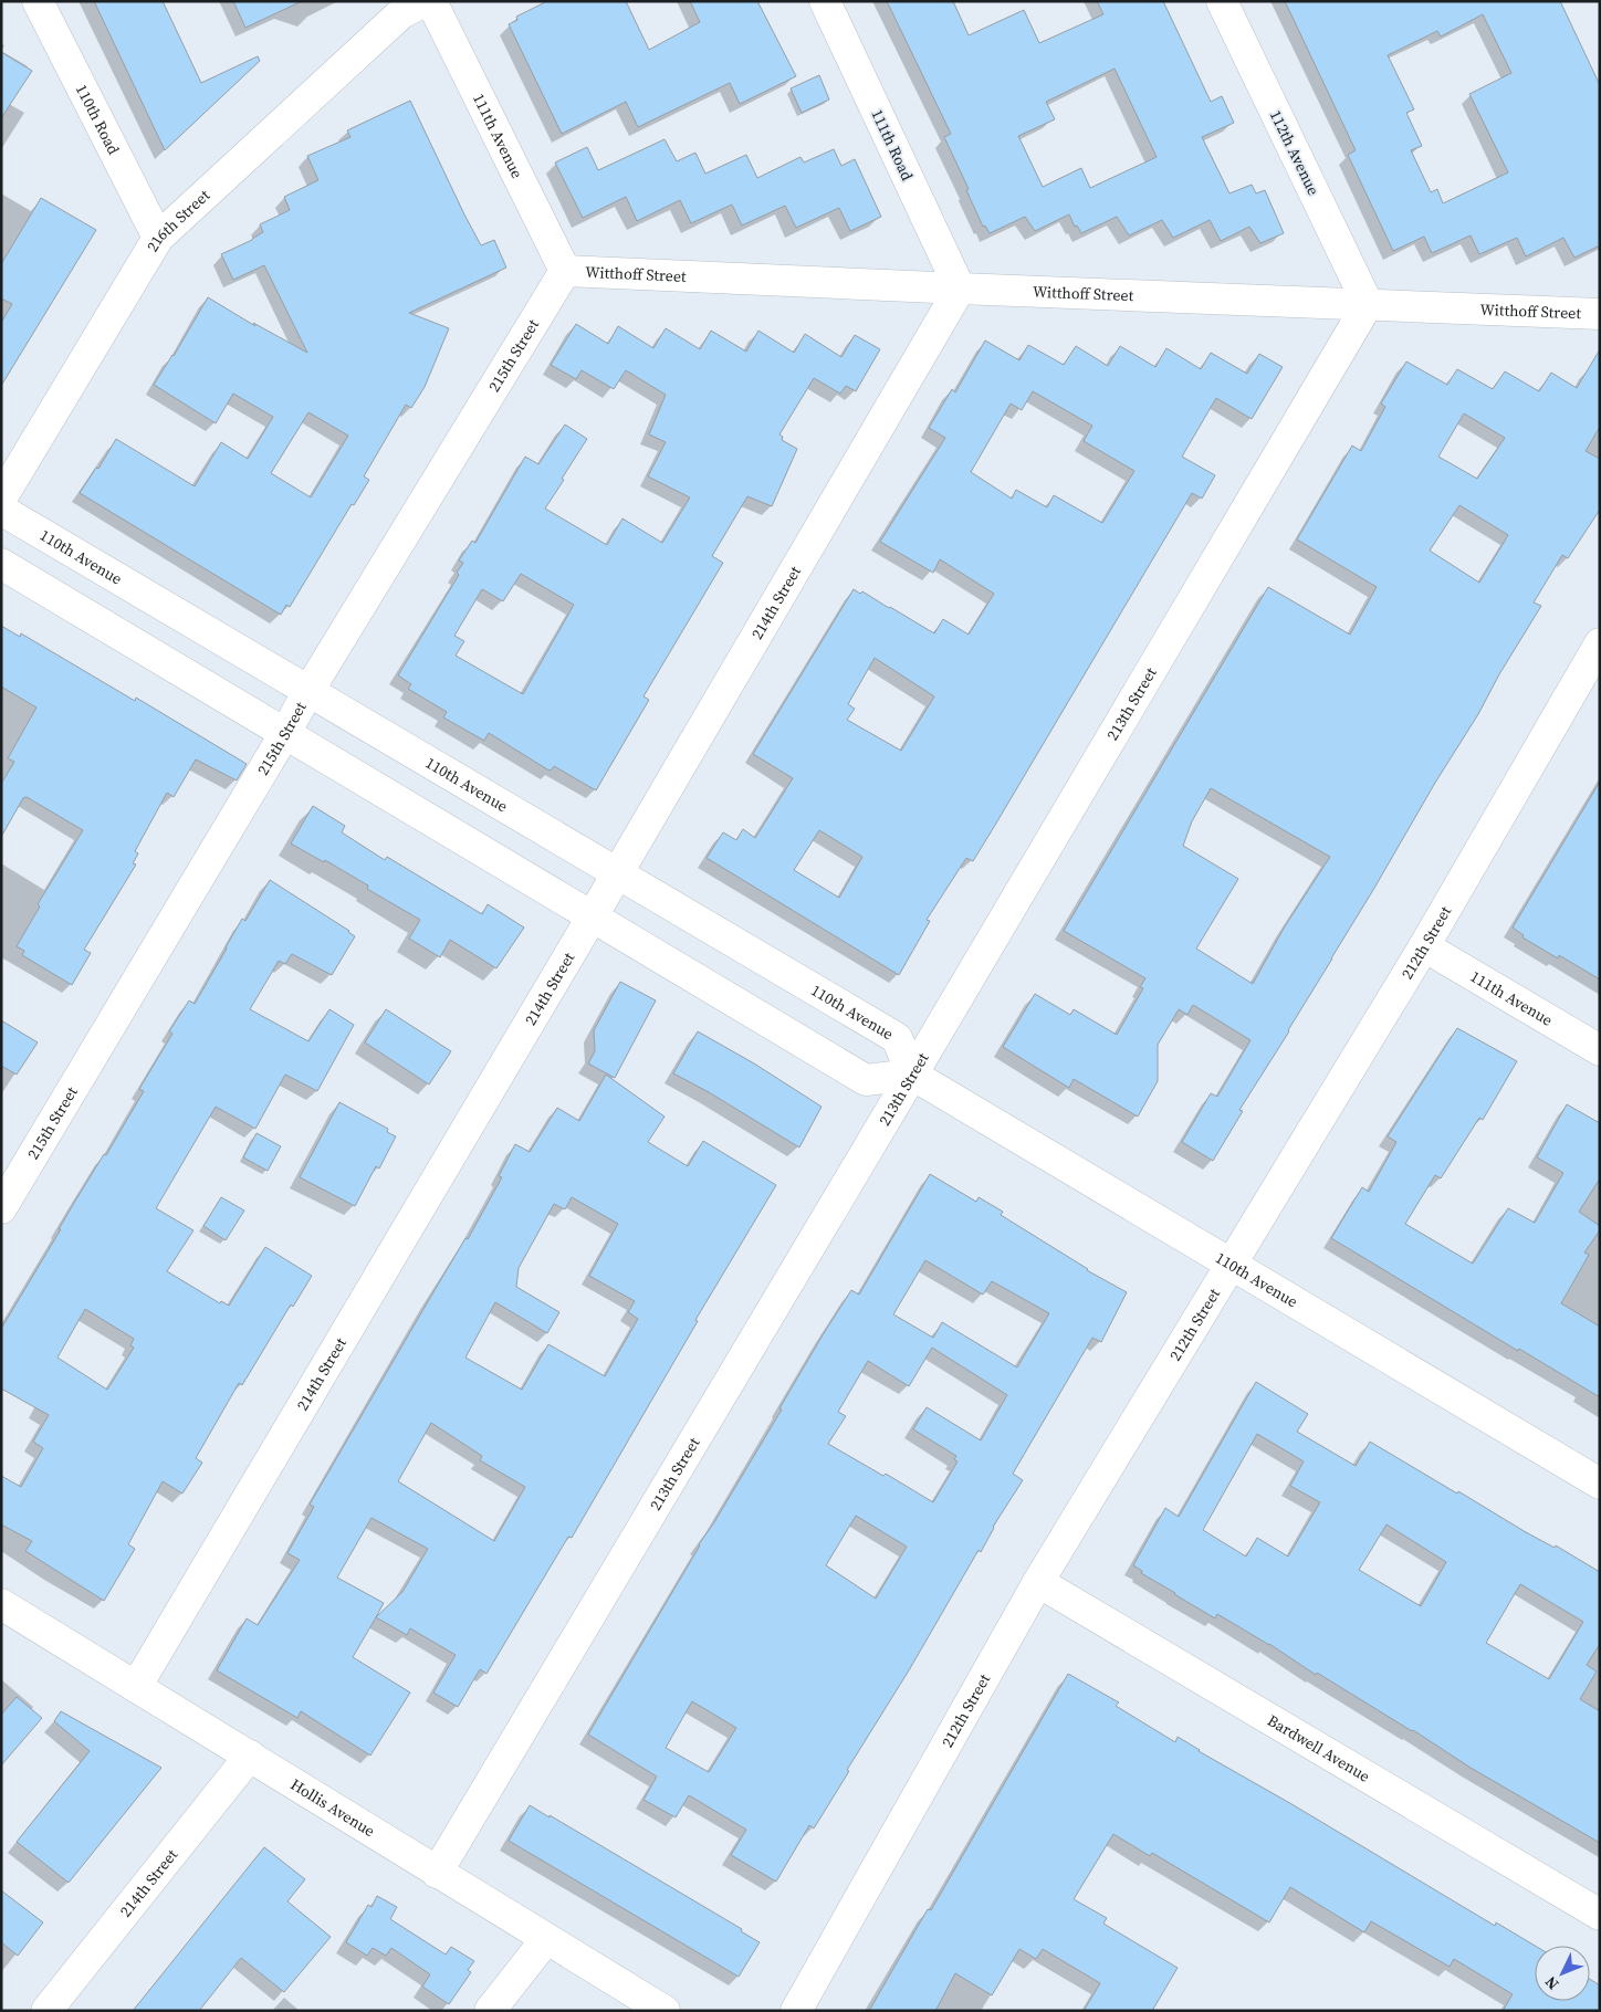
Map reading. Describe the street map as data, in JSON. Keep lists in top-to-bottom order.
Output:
{
  "streets": {
    "street": [
      "110th Road",
      "111th Avenue",
      "111th Road",
      "112th Avenue",
      "216th Street",
      "Witthoff Street",
      "215th Street",
      "110th Avenue",
      "214th Street",
      "213th Street",
      "212th Street",
      "Bardwell Avenue",
      "Hollis Avenue"
    ]
  },
  "crossings": [
    ["110th Road", "216th Street"],
    ["111th Avenue", "Witthoff Street"],
    ["111th Avenue", "215th Street"],
    ["111th Avenue", "212th Street"],
    ["111th Road", "Witthoff Street"],
    ["111th Road", "214th Street"],
    ["112th Avenue", "Witthoff Street"],
    ["112th Avenue", "213th Street"],
    ["Witthoff Street", "215th Street"],
    ["Witthoff Street", "214th Street"],
    ["Witthoff Street", "213th Street"],
    ["215th Street", "110th Avenue"],
    ["110th Avenue", "214th Street"],
    ["110th Avenue", "213th Street"],
    ["110th Avenue", "212th Street"],
    ["214th Street", "Hollis Avenue"],
    ["213th Street", "Hollis Avenue"],
    ["212th Street", "Bardwell Avenue"]
  ],
  "north": "bottom left"
}
